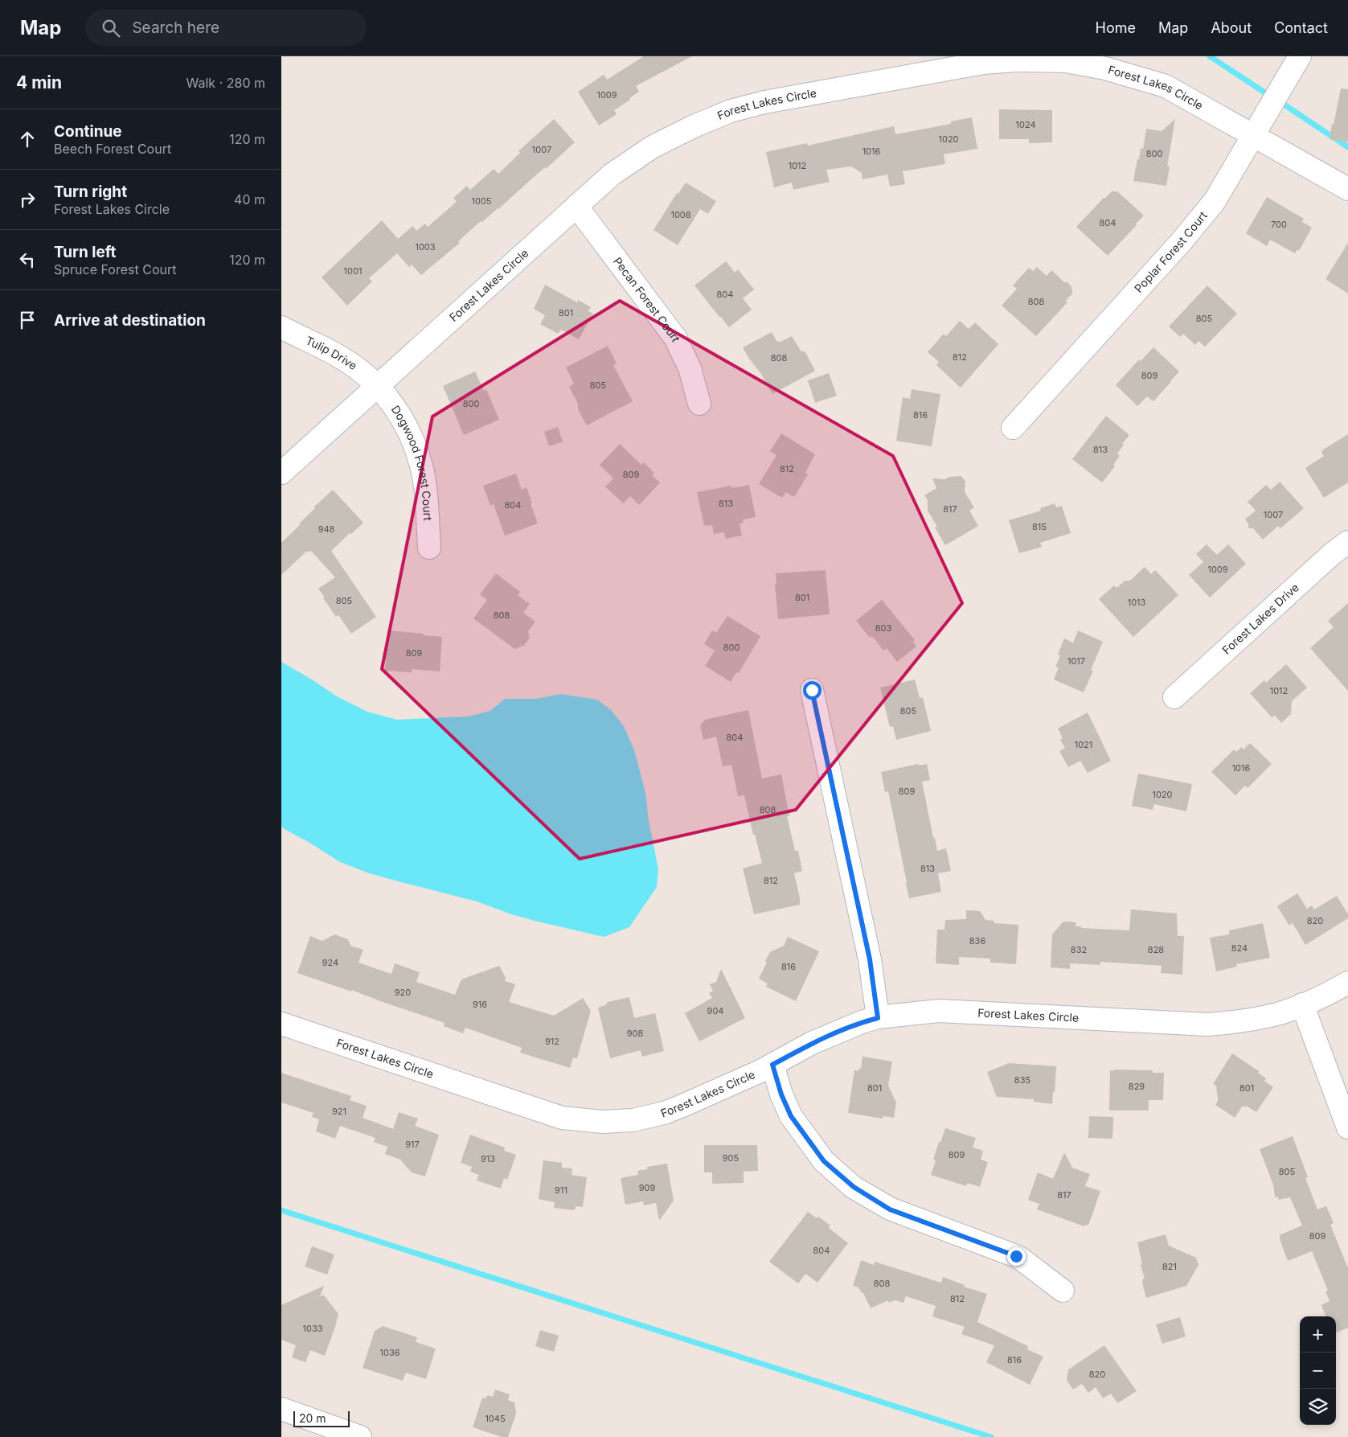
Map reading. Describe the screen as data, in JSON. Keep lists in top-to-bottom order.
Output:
{
  "streets": {
    "street": [
      "Forest Lakes Circle",
      "Poplar Forest Court",
      "Pecan Forest Court",
      "Tulip Drive",
      "Dogwood Forest Court",
      "Forest Lakes Drive"
    ]
  },
  "crossings": [
    ["Forest Lakes Circle", "Poplar Forest Court"],
    ["Forest Lakes Circle", "Pecan Forest Court"],
    ["Forest Lakes Circle", "Tulip Drive"],
    ["Forest Lakes Circle", "Dogwood Forest Court"],
    ["Tulip Drive", "Dogwood Forest Court"]
  ],
  "house_numbers": [
    "1009",
    "1024",
    "1020",
    "1007",
    "1016",
    "800",
    "1012",
    "1005",
    "1008",
    "804",
    "700",
    "1003",
    "1001",
    "804",
    "808",
    "801",
    "805",
    "812",
    "808",
    "809",
    "805",
    "800",
    "816",
    "813",
    "812",
    "809",
    "813",
    "804",
    "817",
    "1007",
    "815",
    "948",
    "1009",
    "801",
    "805",
    "1013",
    "808",
    "803",
    "800",
    "809",
    "1017",
    "1012",
    "805",
    "804",
    "1021",
    "1016",
    "809",
    "1020",
    "808",
    "813",
    "812",
    "820",
    "836",
    "824",
    "832",
    "828",
    "924",
    "816",
    "920",
    "916",
    "904",
    "908",
    "912",
    "835",
    "829",
    "801",
    "801",
    "921",
    "917",
    "809",
    "905",
    "913",
    "805",
    "909",
    "911",
    "817",
    "809",
    "804",
    "821",
    "808",
    "812",
    "1033",
    "1036",
    "816",
    "820",
    "1045"
  ],
  "scale_bar": "20 m",
  "page": {
    "header": "Map",
    "search": "Search here",
    "nav": [
      "Home",
      "Map",
      "About",
      "Contact"
    ],
    "heading": ["4 min", "Walk · 280 m"],
    "list": [
      ["Continue", "Beech Forest Court", "120 m"],
      ["Turn right", "Forest Lakes Circle", "40 m"],
      ["Turn left", "Spruce Forest Court", "120 m"],
      "Arrive at destination"
    ],
    "map_buttons": ["+", "−"],
    "scale": "20 m"
  }
}
